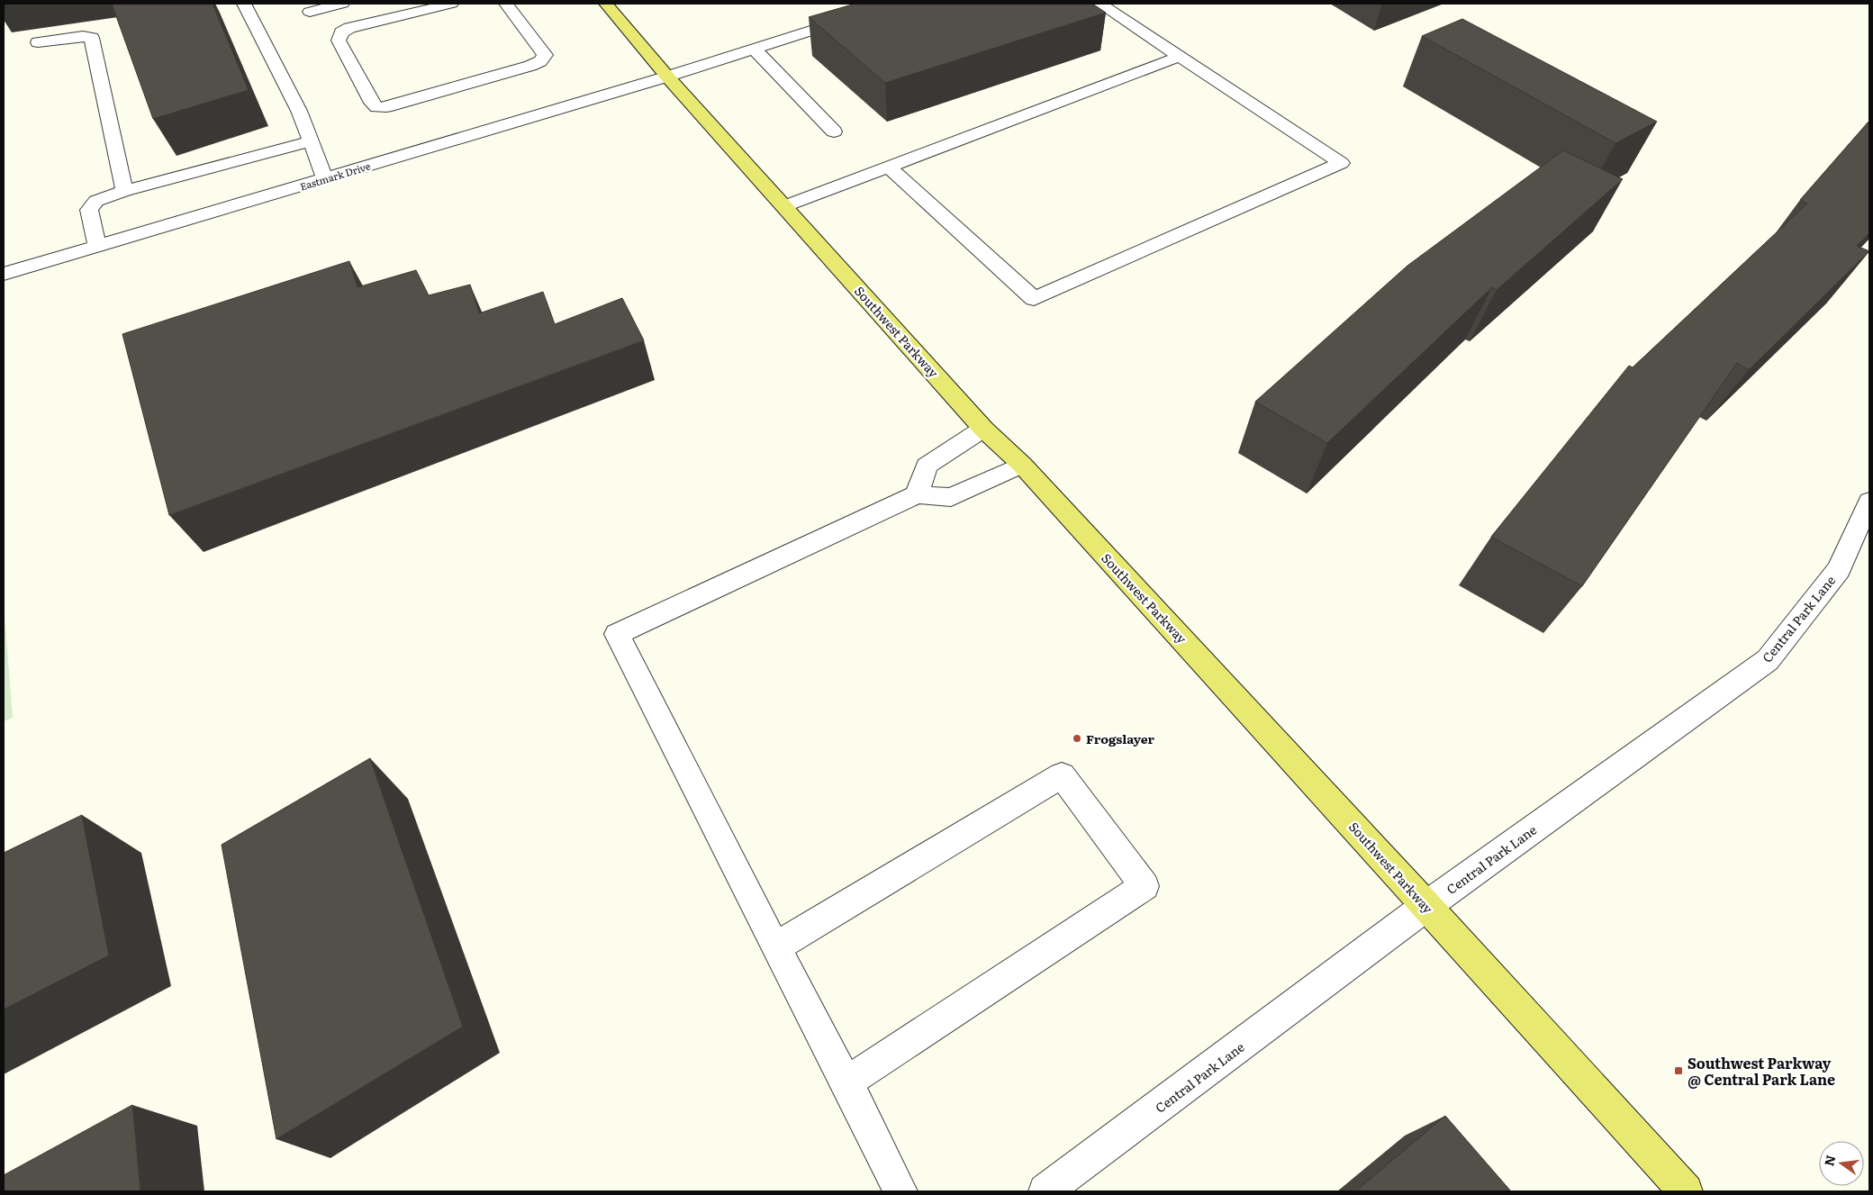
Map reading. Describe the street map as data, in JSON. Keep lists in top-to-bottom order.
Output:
{
  "streets": {
    "main road": ["Southwest Parkway"],
    "street": ["Eastmark Drive", "Central Park Lane"]
  },
  "crossings": [
    ["Eastmark Drive", "Southwest Parkway"],
    ["Southwest Parkway", "Central Park Lane"]
  ],
  "places": {
    "other": ["Frogslayer"],
    "transit": ["Southwest Parkway @ Central Park Lane"]
  },
  "north": "left"
}
